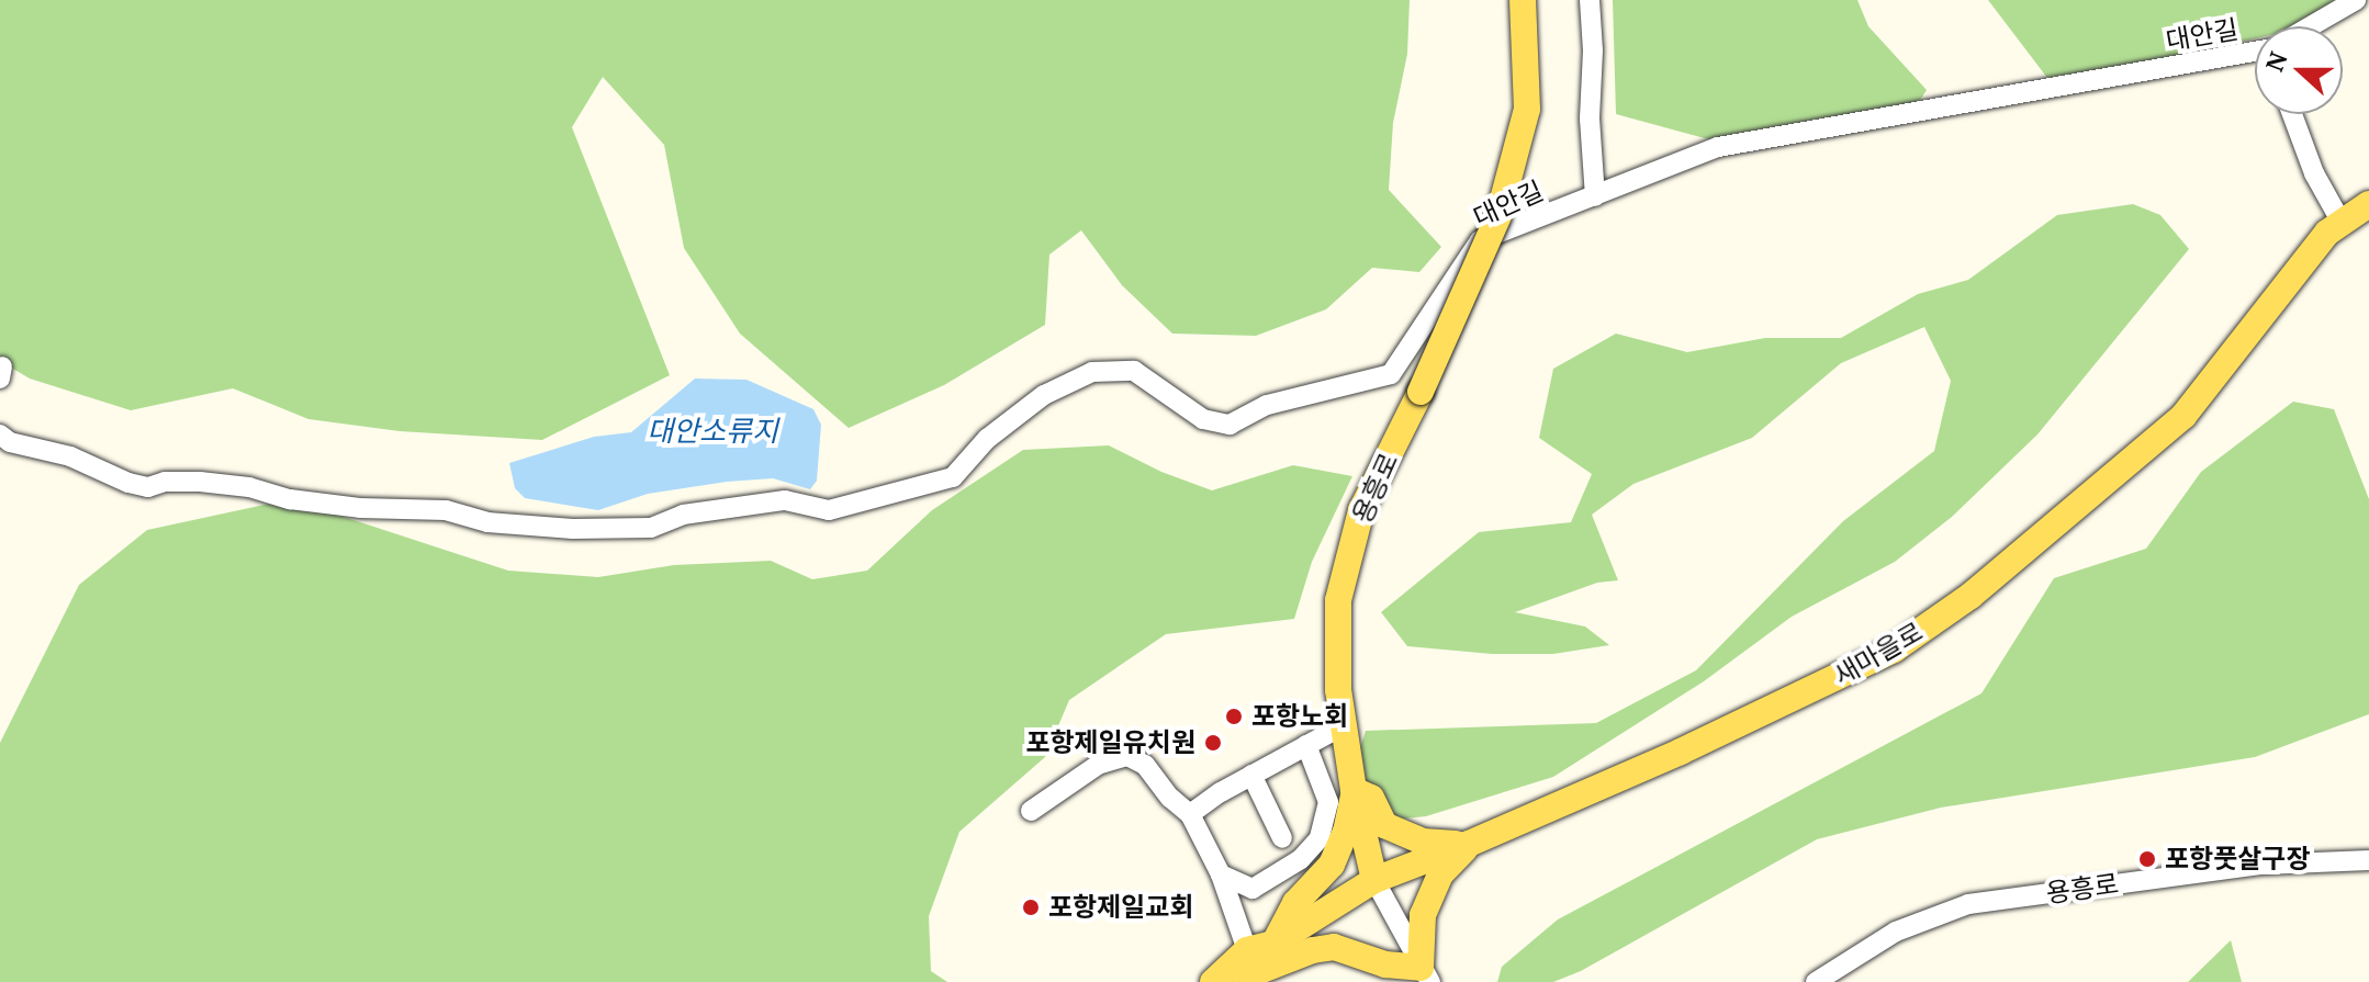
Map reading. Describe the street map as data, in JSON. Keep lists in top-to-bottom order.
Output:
{
  "streets": {
    "main road": ["용흥로", "새마을로"],
    "street": ["대안길"]
  },
  "crossings": [
    ["용흥로", "새마을로"]
  ],
  "water": ["대안소류지"],
  "places": [
    "포항노회",
    "포항제일유치원",
    "포항풋살구장",
    "포항제일교회"
  ],
  "north": "left"
}
